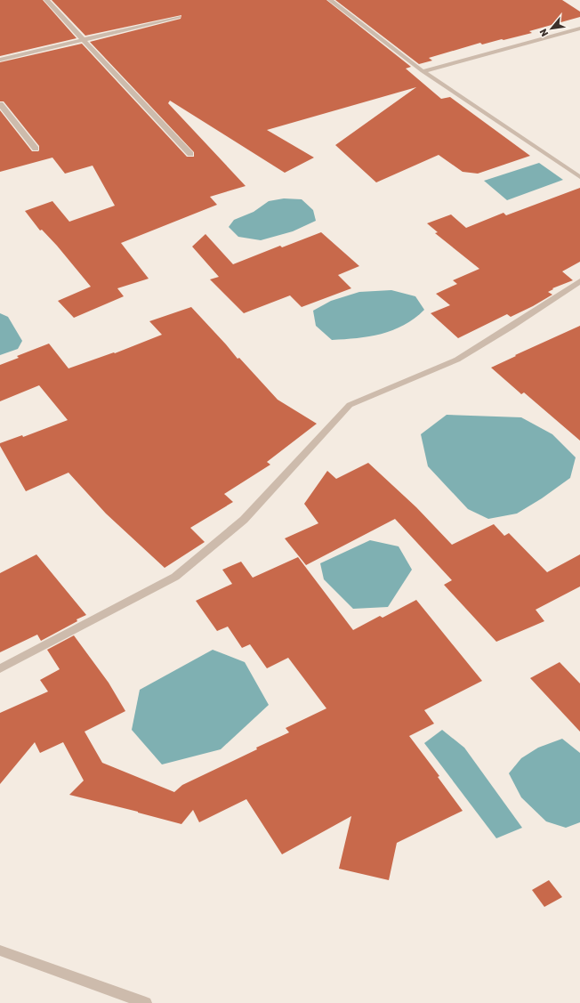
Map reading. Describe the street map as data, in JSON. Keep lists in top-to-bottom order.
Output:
{
  "north": "bottom left"
}
